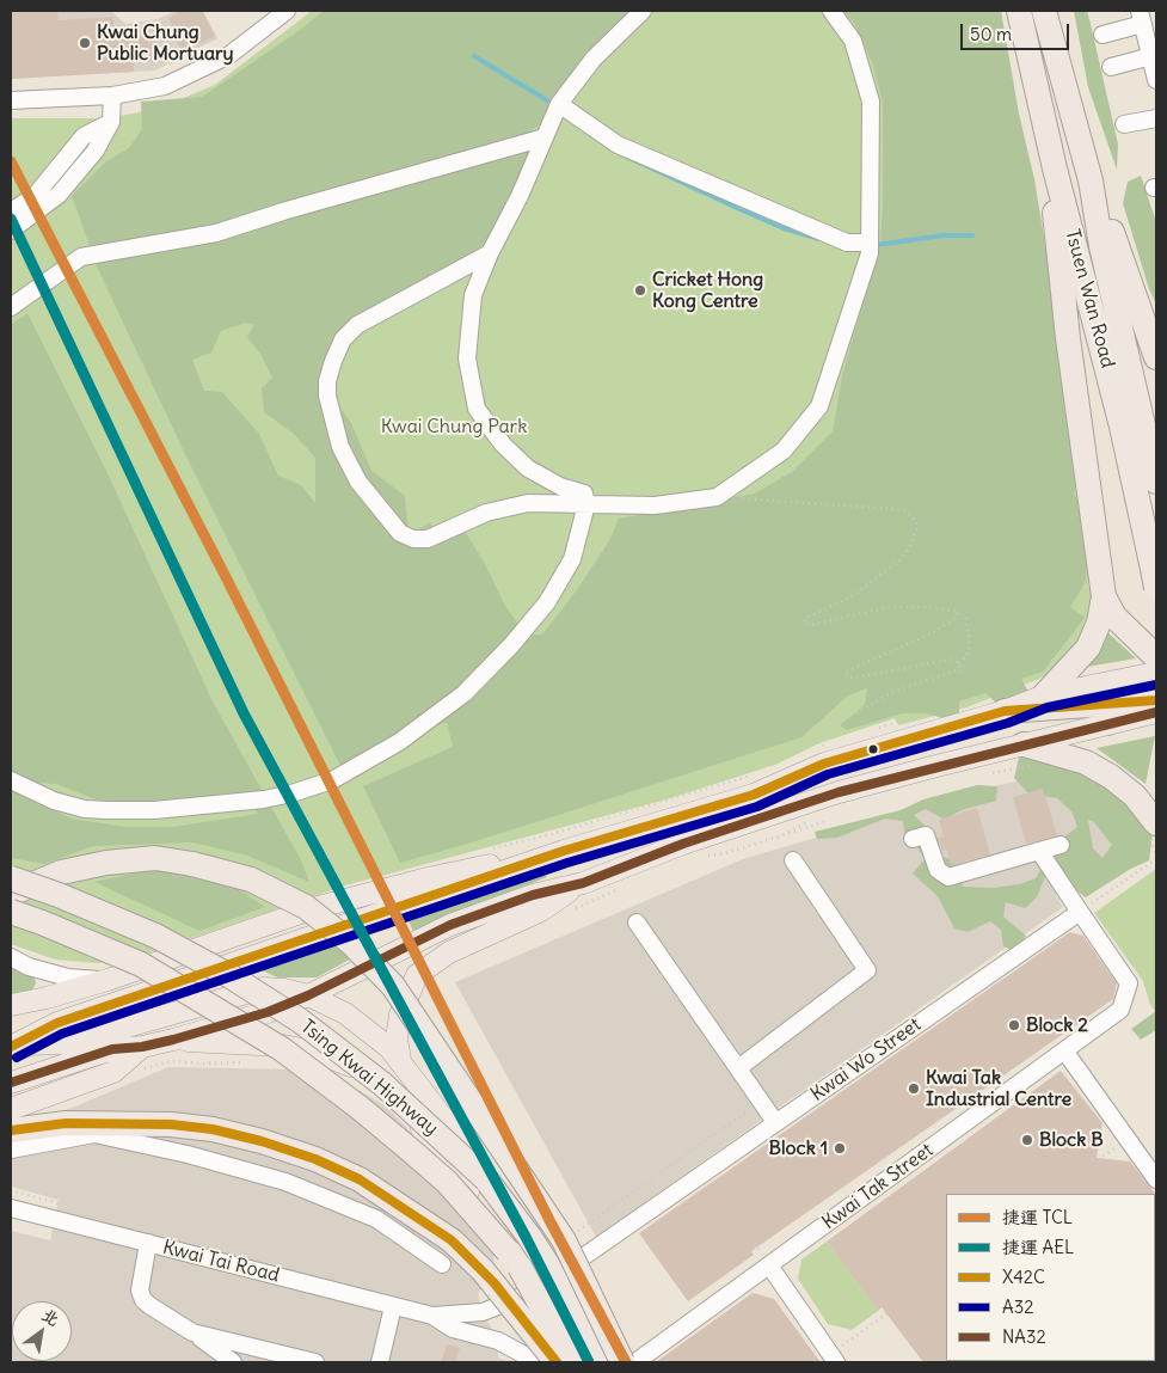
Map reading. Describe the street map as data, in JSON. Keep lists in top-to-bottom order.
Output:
{
  "streets": {
    "highway": ["Tsuen Wan Road", "Tsing Kwai Highway"],
    "street": ["Kwai Wo Street", "Kwai Tak Street", "Kwai Tai Road"]
  },
  "crossings": [
    ["Kwai Wo Street", "Kwai Tak Street"]
  ],
  "parks": ["Kwai Chung Park"],
  "places": [
    "Kwai Chung Public Mortuary",
    "Cricket Hong Kong Centre",
    "Block 2",
    "Kwai Tak Industrial Centre",
    "Block B",
    "Block 1"
  ],
  "lines": [
    "metro line TCL",
    "metro line AEL",
    "transit line A32",
    "transit line X42C",
    "transit line NA32"
  ],
  "legend": [
    "捷運 TCL",
    "捷運 AEL",
    "X42C",
    "A32",
    "NA32"
  ],
  "scale_bar": "50 m",
  "north": "top right"
}
